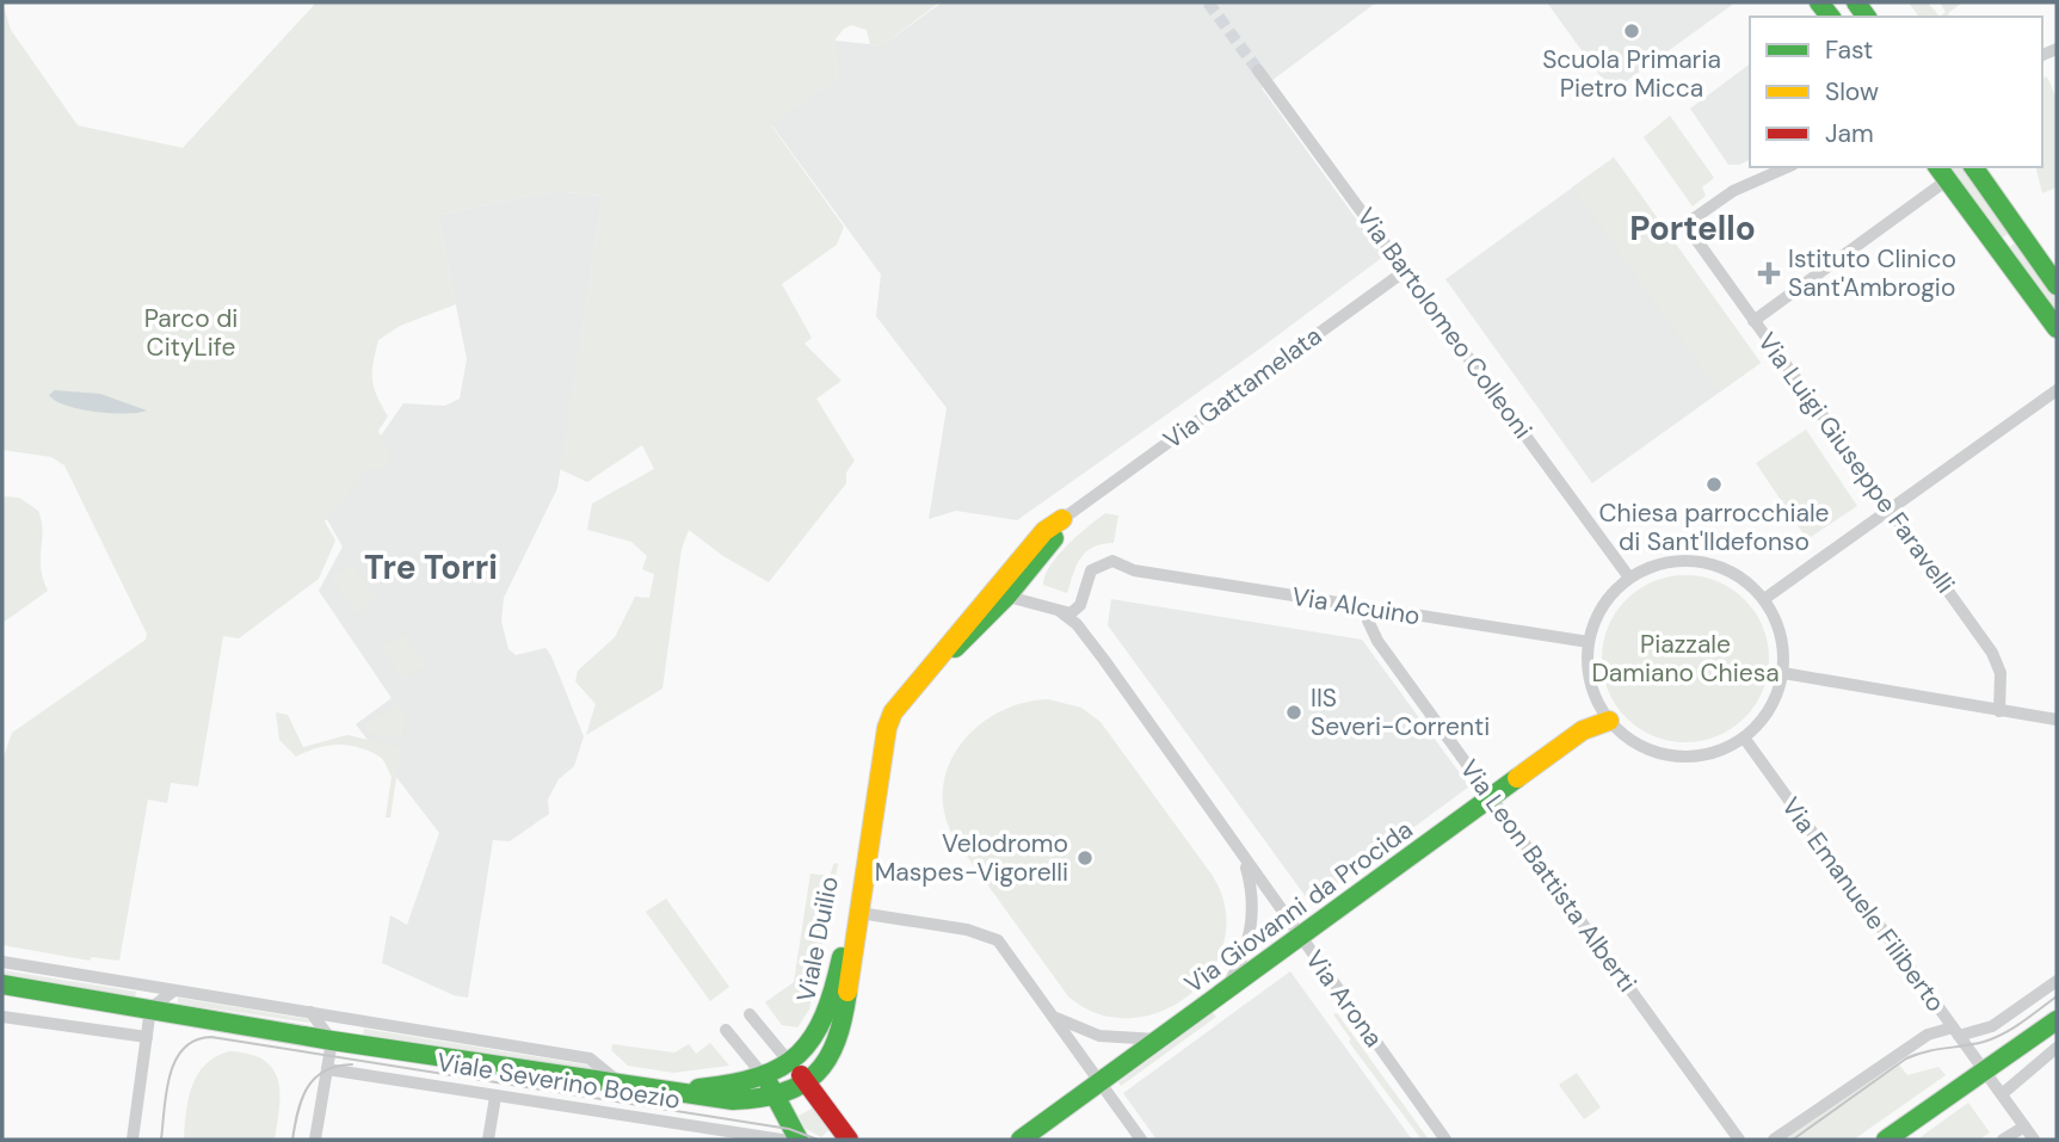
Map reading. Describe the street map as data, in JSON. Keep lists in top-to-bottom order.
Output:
{
  "streets": {
    "street": [
      "Via Bartolomeo Colleoni",
      "Via Gattamelata",
      "Via Luigi Giuseppe Faravelli",
      "Via Alcuino",
      "Via Leon Battista Alberti",
      "Via Emanuele Filiberto",
      "Via Giovanni da Procida",
      "Viale Duilio",
      "Via Arona",
      "Viale Severino Boezio"
    ]
  },
  "crossings": [
    ["Via Bartolomeo Colleoni", "Via Gattamelata"],
    ["Via Bartolomeo Colleoni", "Via Alcuino"],
    ["Via Bartolomeo Colleoni", "Via Emanuele Filiberto"],
    ["Via Bartolomeo Colleoni", "Via Giovanni da Procida"],
    ["Via Gattamelata", "Viale Duilio"],
    ["Via Alcuino", "Via Leon Battista Alberti"],
    ["Via Alcuino", "Via Emanuele Filiberto"],
    ["Via Alcuino", "Via Giovanni da Procida"],
    ["Via Alcuino", "Via Arona"],
    ["Via Leon Battista Alberti", "Via Giovanni da Procida"],
    ["Via Emanuele Filiberto", "Via Giovanni da Procida"],
    ["Via Giovanni da Procida", "Via Arona"],
    ["Viale Duilio", "Viale Severino Boezio"]
  ],
  "districts": ["Portello", "Tre Torri"],
  "parks": ["Parco di CityLife", "Piazzale Damiano Chiesa"],
  "places": {
    "other": [
      "Scuola Primaria Pietro Micca",
      "Chiesa parrocchiale di Sant'Ildefonso",
      "IIS Severi-Correnti",
      "Velodromo Maspes-Vigorelli"
    ],
    "health": ["Istituto Clinico Sant'Ambrogio"]
  },
  "legend": ["Fast", "Slow", "Jam"]
}
